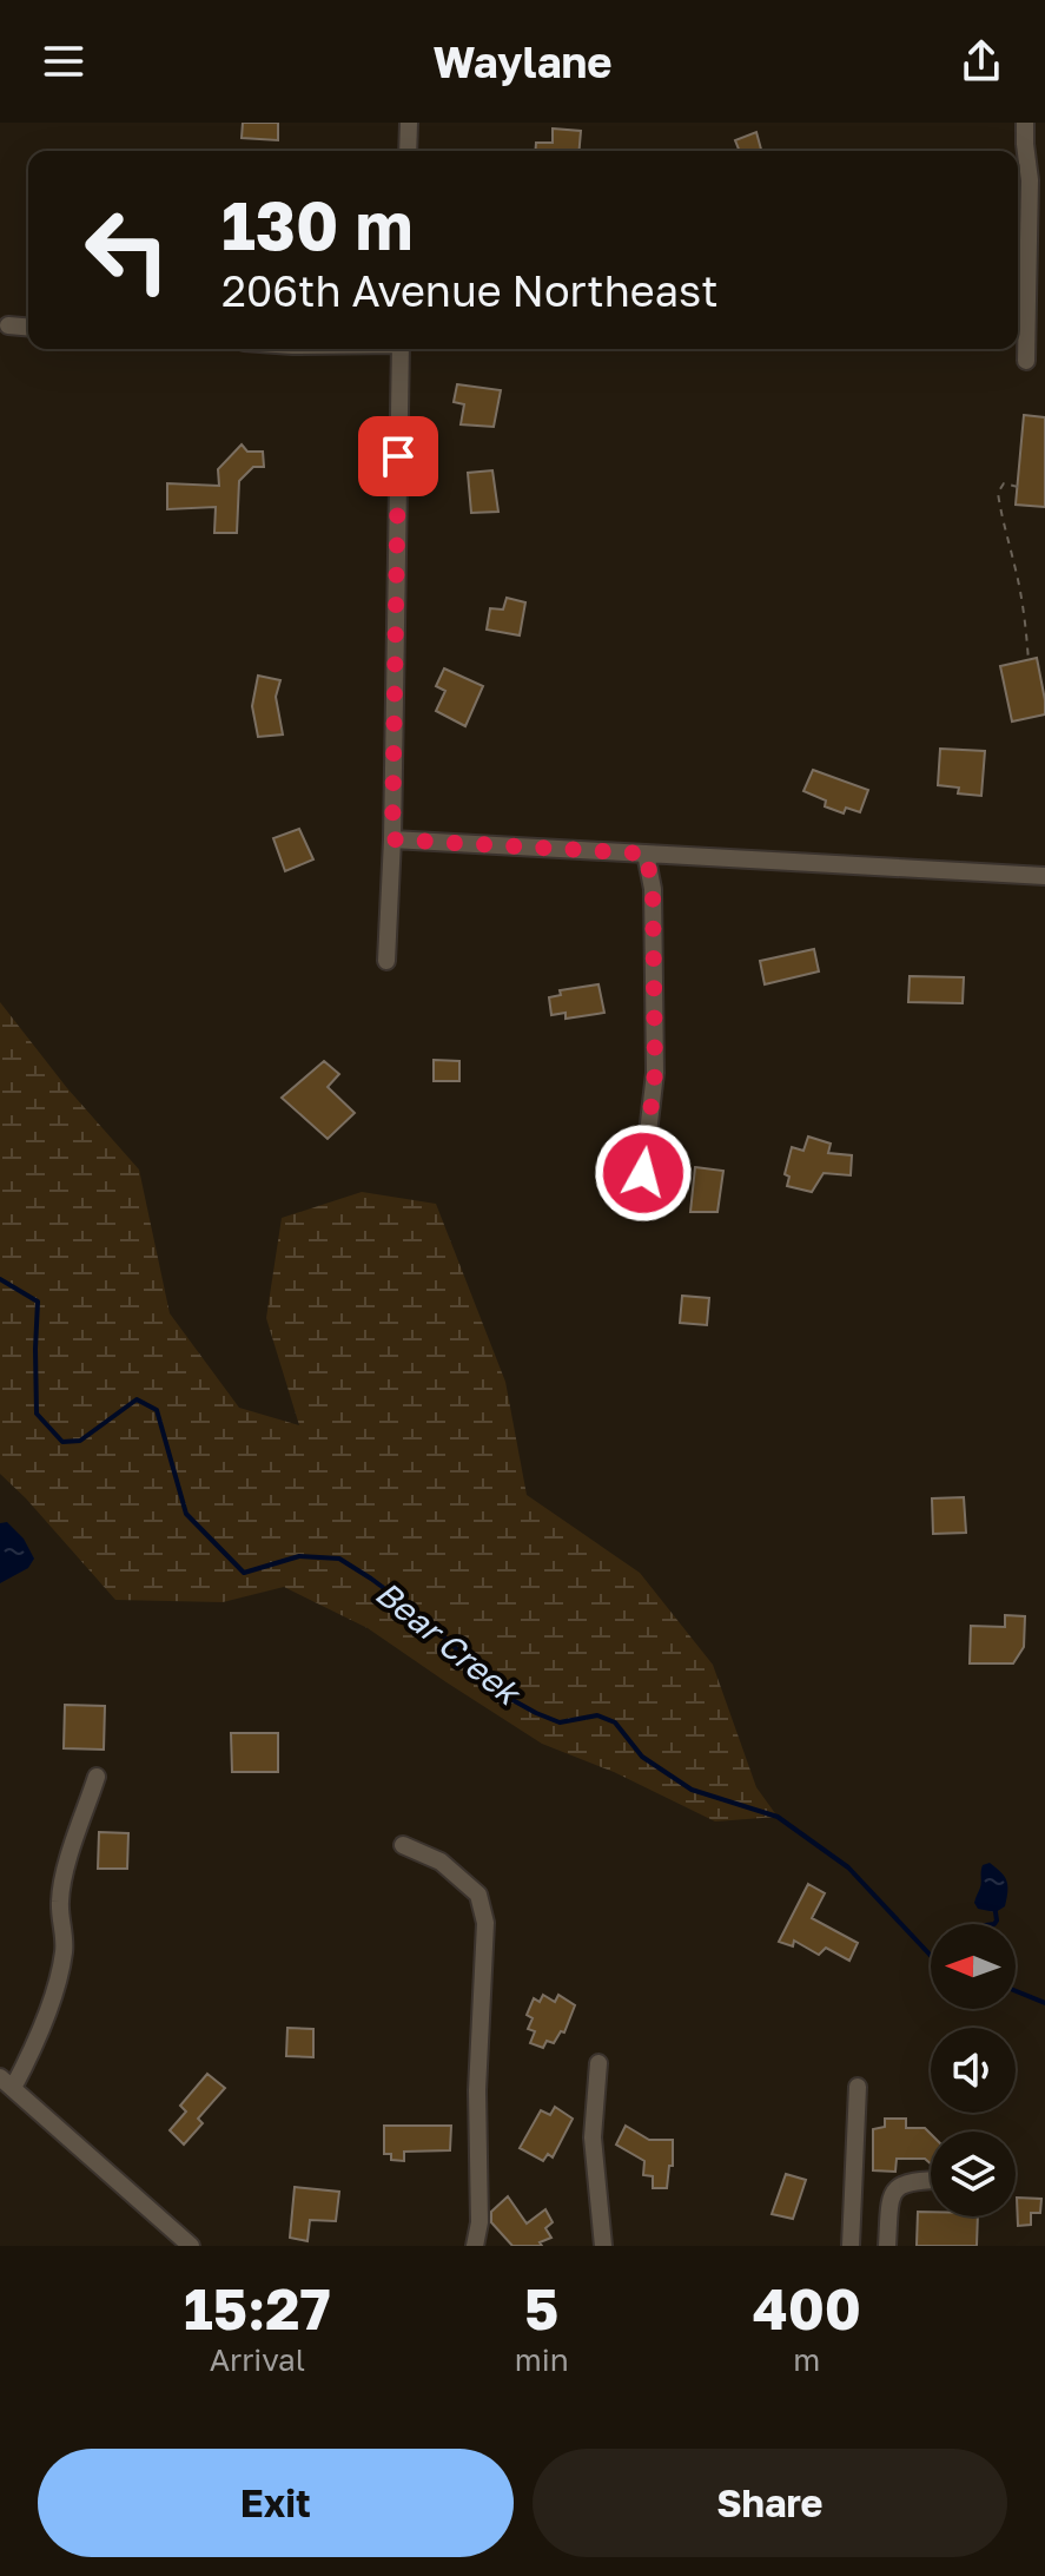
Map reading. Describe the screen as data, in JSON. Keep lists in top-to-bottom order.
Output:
{
  "water": ["Bear Creek"],
  "north": "left",
  "page": {
    "header": "Waylane",
    "turn": ["130 m", "206th Avenue Northeast"],
    "eta": [
      "15:27",
      "Arrival",
      "5",
      "min",
      "400",
      "m"
    ],
    "buttons": ["Exit", "Share"]
  }
}
